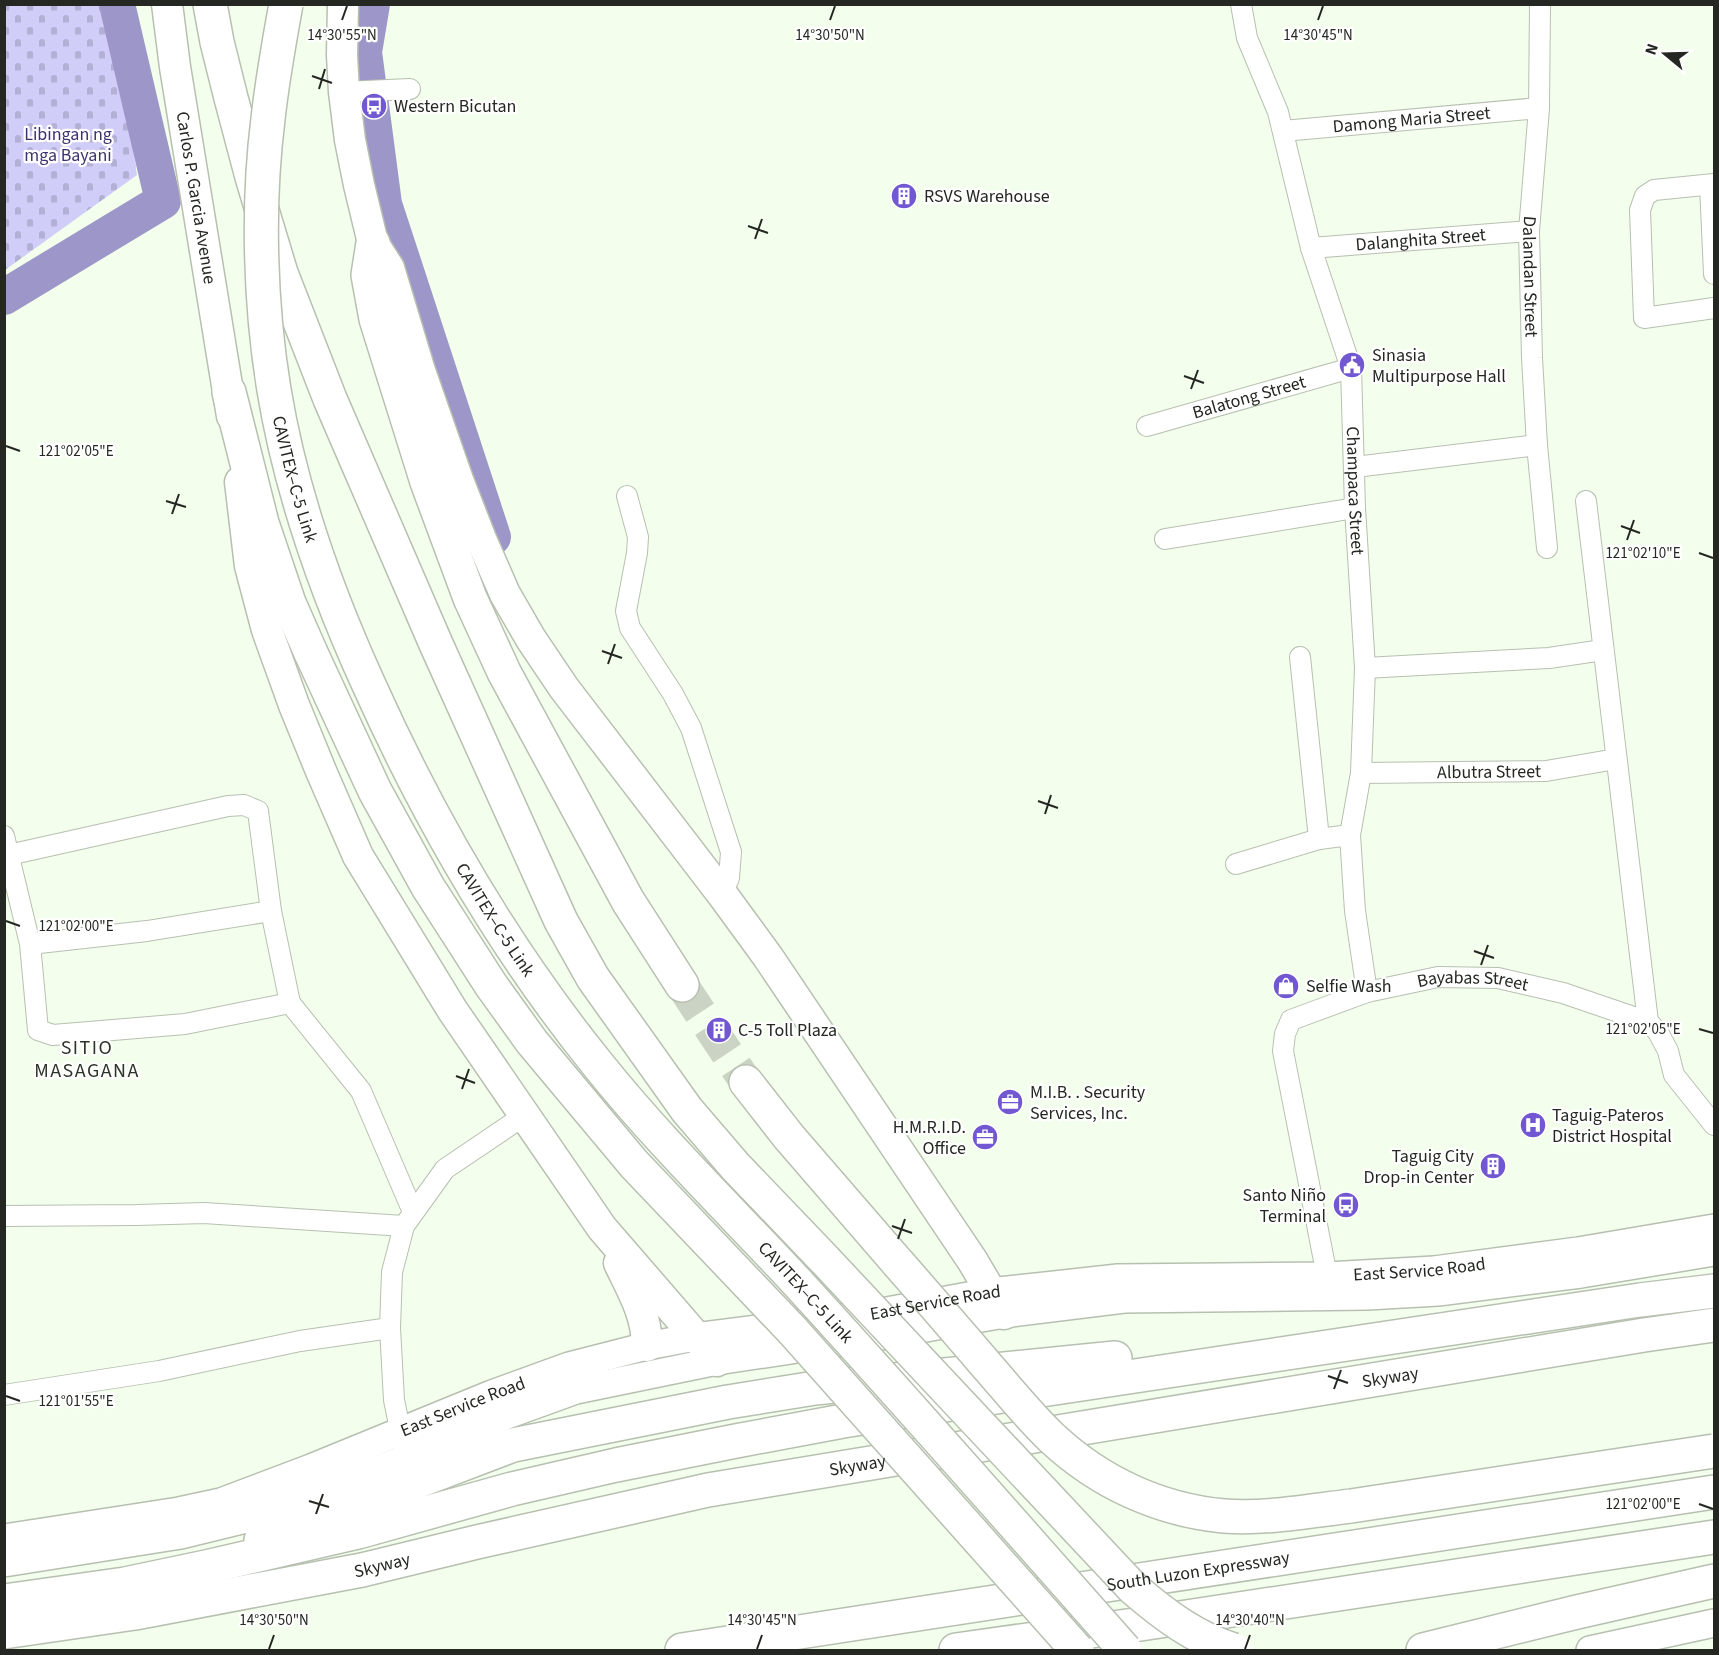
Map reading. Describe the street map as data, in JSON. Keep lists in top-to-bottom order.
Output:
{
  "streets": {
    "highway": ["CAVITEX–C-5 Link", "Skyway", "South Luzon Expressway"],
    "main road": ["Carlos P. Garcia Avenue", "East Service Road"],
    "street": [
      "Damong Maria Street",
      "Dalanghita Street",
      "Dalandan Street",
      "Balatong Street",
      "Champaca Street",
      "Albutra Street",
      "Bayabas Street"
    ]
  },
  "crossings": [
    ["Damong Maria Street", "Dalandan Street"],
    ["Damong Maria Street", "Champaca Street"],
    ["Carlos P. Garcia Avenue", "CAVITEX–C-5 Link"],
    ["Dalanghita Street", "Dalandan Street"],
    ["Dalanghita Street", "Champaca Street"],
    ["Balatong Street", "Champaca Street"],
    ["Champaca Street", "Albutra Street"],
    ["Champaca Street", "Bayabas Street"],
    ["Bayabas Street", "East Service Road"]
  ],
  "districts": ["SITIO MASAGANA"],
  "parks": ["Libingan ng mga Bayani"],
  "places": {
    "bus stop": ["Western Bicutan", "Santo Niño Terminal"],
    "building": ["RSVS Warehouse", "C-5 Toll Plaza", "Taguig City Drop-in Center"],
    "public building": ["Sinasia Multipurpose Hall"],
    "shop": ["Selfie Wash"],
    "office": ["M.I.B. . Security Services, Inc.", "H.M.R.I.D. Office"],
    "hospital": ["Taguig-Pateros District Hospital"]
  },
  "north": "left",
  "coordinates": [
    "14°30'55\"N",
    "14°30'50\"N",
    "14°30'45\"N",
    "121°02'05\"E",
    "121°02'10\"E",
    "121°02'00\"E",
    "121°01'55\"E",
    "14°30'40\"N"
  ]
}
